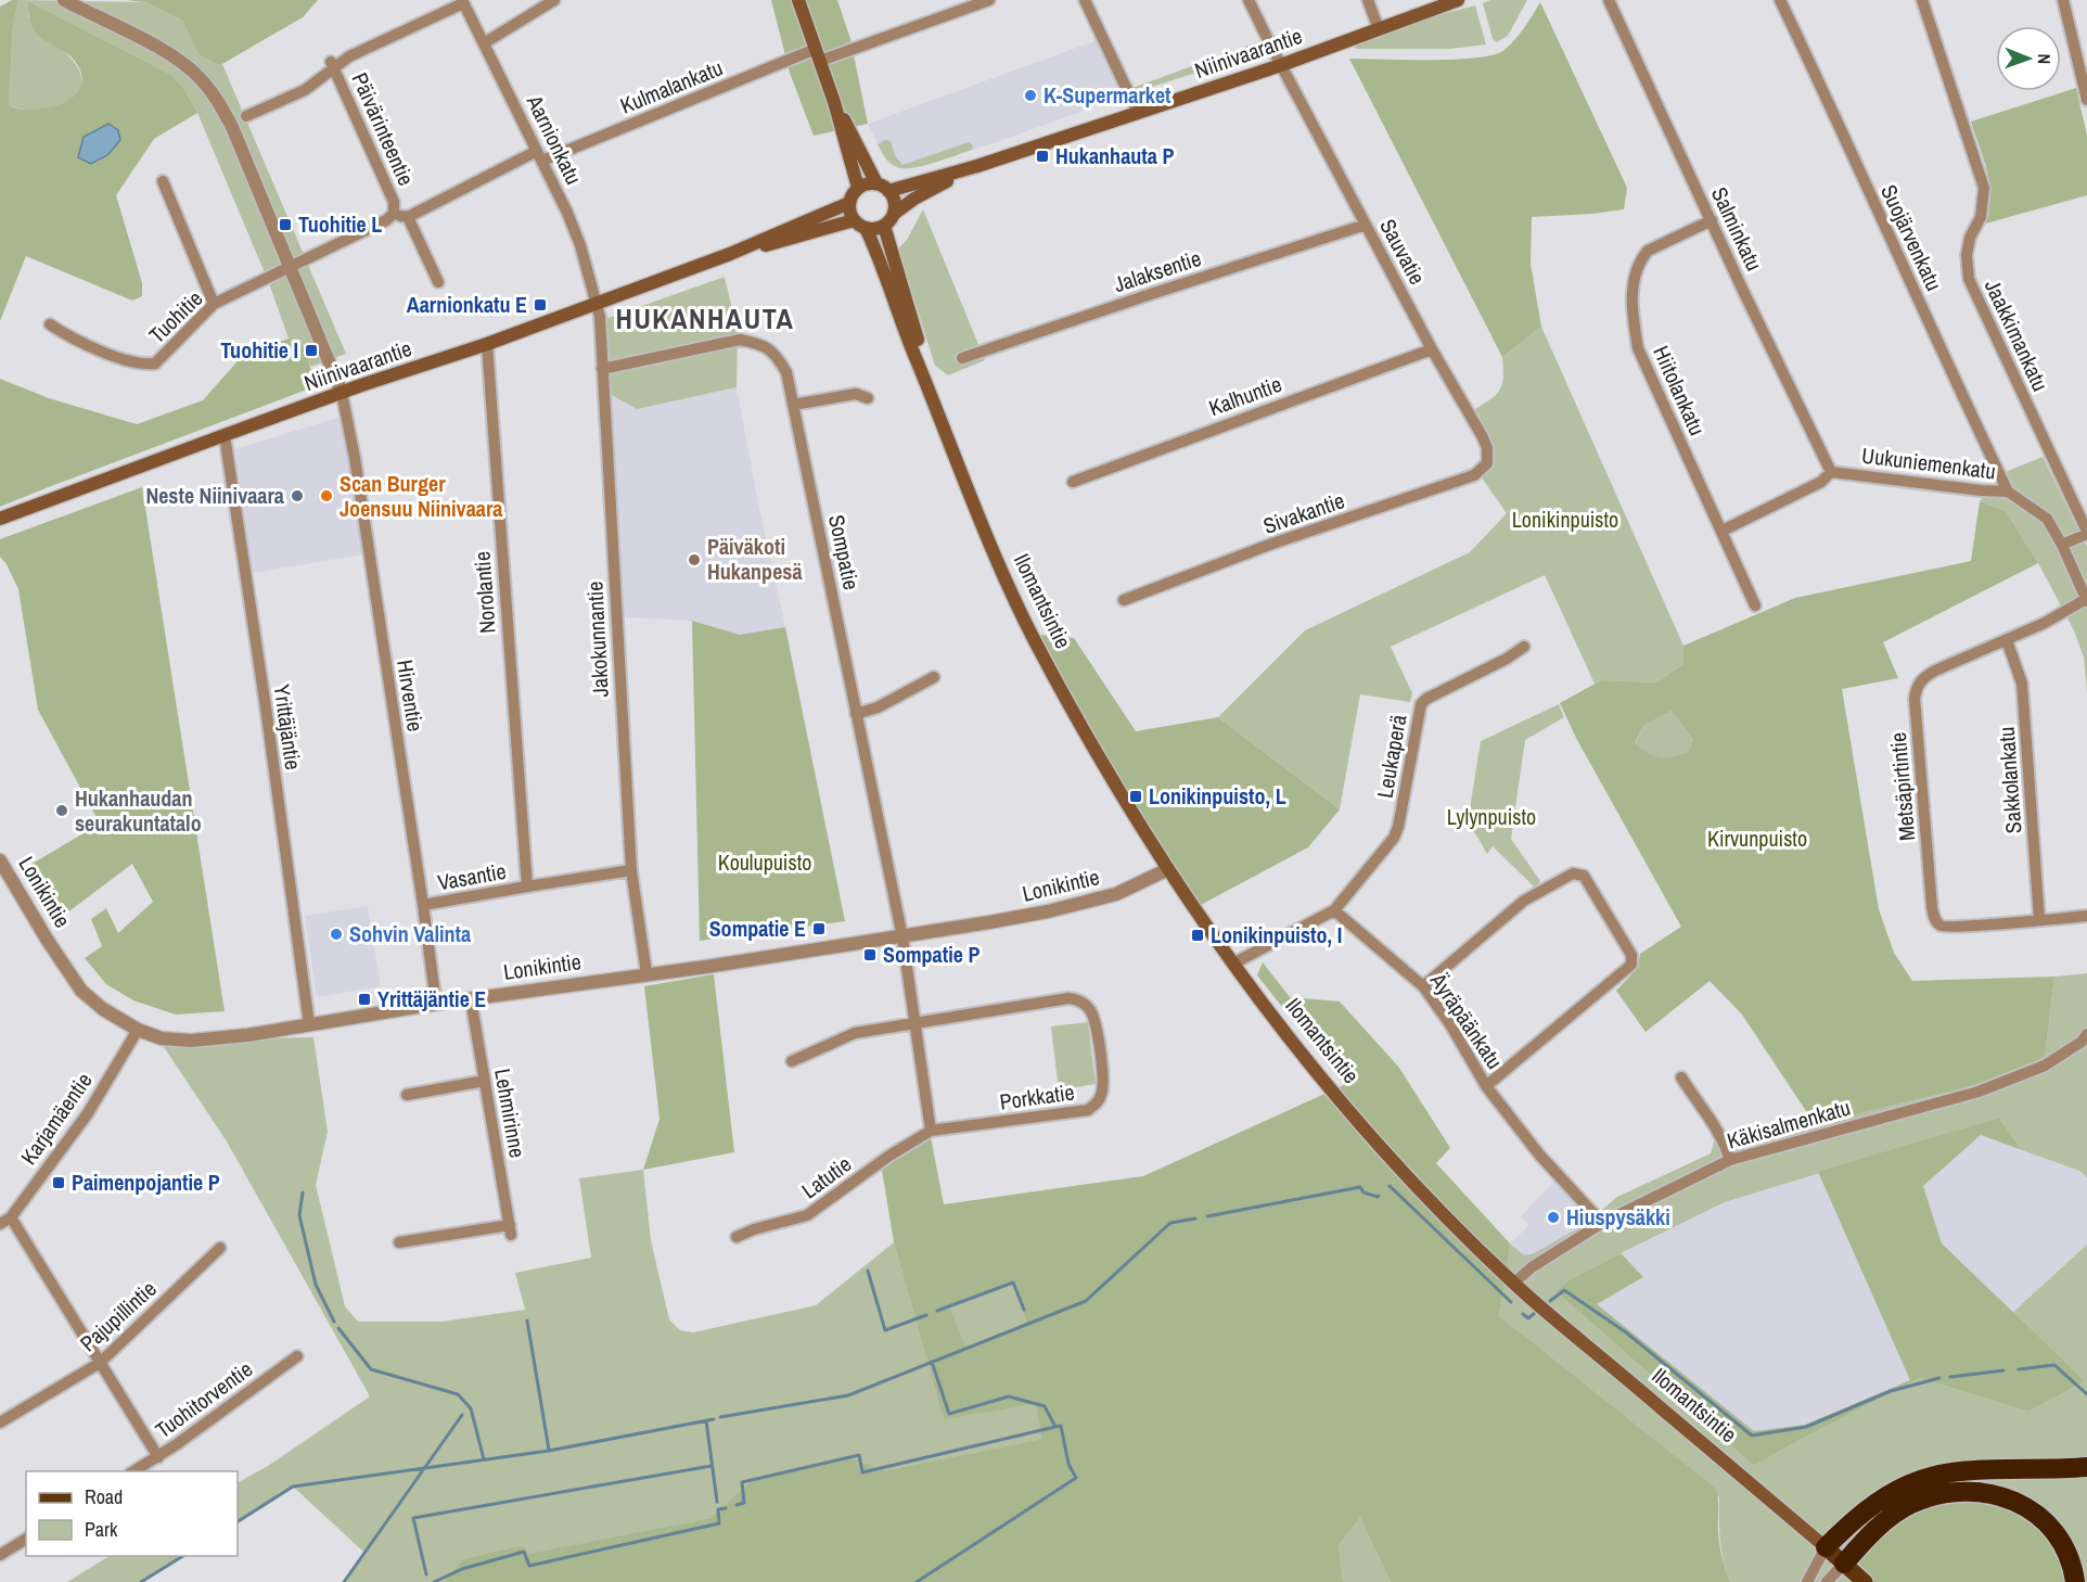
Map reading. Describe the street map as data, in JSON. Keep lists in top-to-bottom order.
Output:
{
  "streets": {
    "main road": ["Niinivaarantie", "Ilomantsintie"],
    "street": [
      "Kulmalankatu",
      "Päivärinteentie",
      "Aarnionkatu",
      "Salminkatu",
      "Suojärvenkatu",
      "Sauvatie",
      "Jalaksentie",
      "Tuohitie",
      "Jaakkimankatu",
      "Hiitolankatu",
      "Kalhuntie",
      "Uukuniemenkatu",
      "Sivakantie",
      "Sompatie",
      "Norolantie",
      "Jakokunnantie",
      "Hirventie",
      "Yrittäjäntie",
      "Leukaperä",
      "Sakkolankatu",
      "Metsäpirtintie",
      "Vasantie",
      "Lonikintie",
      "Äyräpäänkatu",
      "Porkkatie",
      "Lehmirinne",
      "Karjamäentie",
      "Käkisalmenkatu",
      "Latutie",
      "Pajupillintie",
      "Tuohitorventie"
    ]
  },
  "crossings": [
    ["Niinivaarantie", "Aarnionkatu"],
    ["Niinivaarantie", "Sauvatie"],
    ["Niinivaarantie", "Norolantie"],
    ["Niinivaarantie", "Ilomantsintie"],
    ["Niinivaarantie", "Jakokunnantie"],
    ["Niinivaarantie", "Hirventie"],
    ["Niinivaarantie", "Yrittäjäntie"],
    ["Kulmalankatu", "Aarnionkatu"],
    ["Päivärinteentie", "Tuohitie"],
    ["Aarnionkatu", "Jakokunnantie"],
    ["Salminkatu", "Hiitolankatu"],
    ["Salminkatu", "Uukuniemenkatu"],
    ["Suojärvenkatu", "Uukuniemenkatu"],
    ["Sauvatie", "Jalaksentie"],
    ["Sauvatie", "Kalhuntie"],
    ["Sauvatie", "Sivakantie"],
    ["Hiitolankatu", "Uukuniemenkatu"],
    ["Uukuniemenkatu", "Metsäpirtintie"],
    ["Sompatie", "Jakokunnantie"],
    ["Sompatie", "Lonikintie"],
    ["Norolantie", "Vasantie"],
    ["Ilomantsintie", "Lonikintie"],
    ["Ilomantsintie", "Käkisalmenkatu"],
    ["Jakokunnantie", "Vasantie"],
    ["Jakokunnantie", "Lonikintie"],
    ["Hirventie", "Vasantie"],
    ["Hirventie", "Lonikintie"],
    ["Yrittäjäntie", "Lonikintie"],
    ["Leukaperä", "Äyräpäänkatu"],
    ["Sakkolankatu", "Metsäpirtintie"],
    ["Lonikintie", "Lehmirinne"],
    ["Lonikintie", "Karjamäentie"],
    ["Äyräpäänkatu", "Käkisalmenkatu"],
    ["Porkkatie", "Latutie"]
  ],
  "districts": ["HUKANHAUTA"],
  "parks": [
    "Lonikinpuisto",
    "Lylynpuisto",
    "Kirvunpuisto",
    "Koulupuisto"
  ],
  "places": {
    "other": [
      "K-Supermarket",
      "Neste Niinivaara",
      "Scan Burger Joensuu Niinivaara",
      "Päiväkoti Hukanpesä",
      "Hukanhaudan seurakuntatalo",
      "Sohvin Valinta",
      "Hiuspysäkki"
    ],
    "transit": [
      "Hukanhauta P",
      "Tuohitie L",
      "Aarnionkatu E",
      "Tuohitie I",
      "Lonikinpuisto, L",
      "Sompatie E",
      "Lonikinpuisto, I",
      "Sompatie P",
      "Yrittäjäntie E",
      "Paimenpojantie P"
    ]
  },
  "legend": ["Road", "Park"],
  "north": "right"
}
